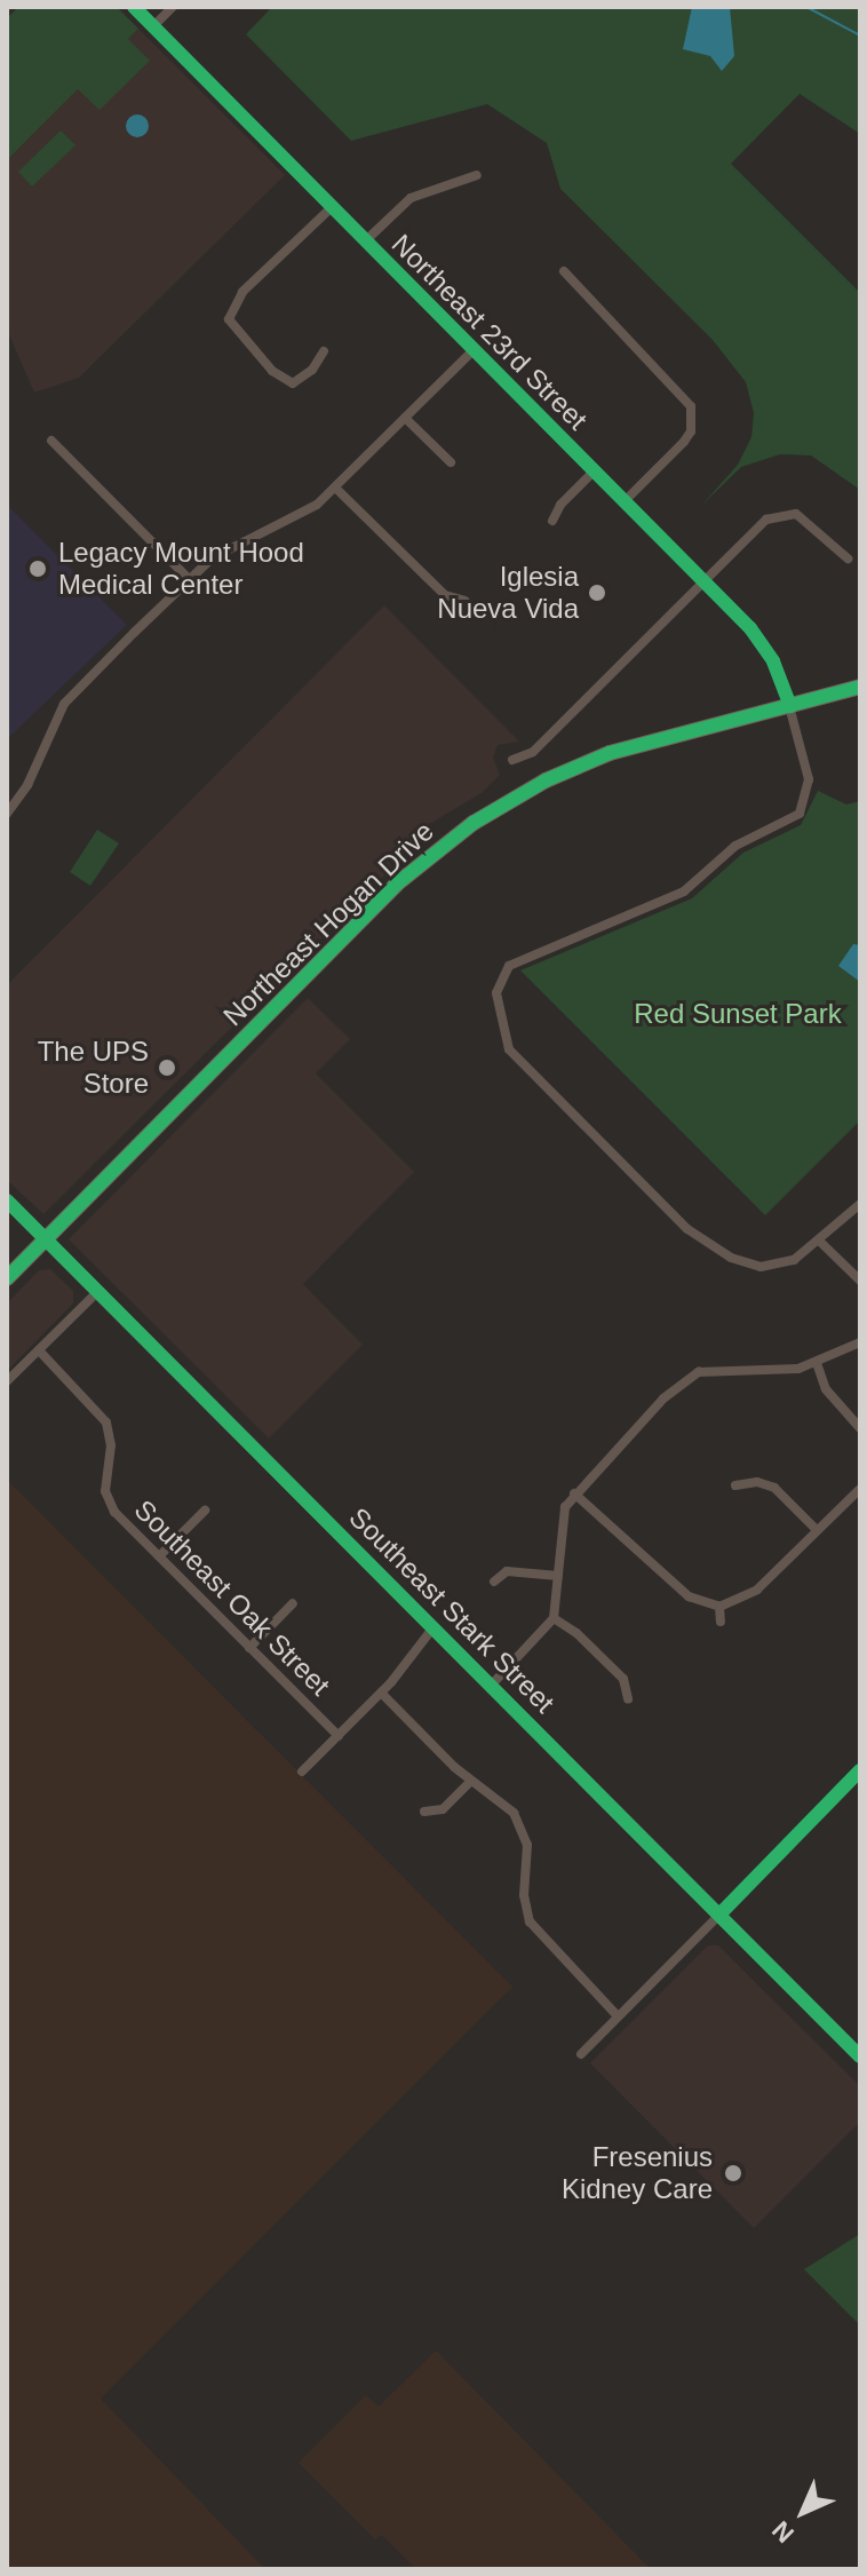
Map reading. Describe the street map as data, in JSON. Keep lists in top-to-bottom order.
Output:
{
  "streets": {
    "highway": ["Northeast Hogan Drive"],
    "main road": ["Southeast Stark Street"],
    "street": ["Northeast 23rd Street", "Southeast Oak Street"]
  },
  "crossings": [
    ["Northeast 23rd Street", "Northeast Hogan Drive"],
    ["Northeast Hogan Drive", "Southeast Stark Street"]
  ],
  "parks": ["Red Sunset Park"],
  "places": [
    "Legacy Mount Hood Medical Center",
    "Iglesia Nueva Vida",
    "The UPS Store",
    "Fresenius Kidney Care"
  ],
  "north": "bottom left"
}
